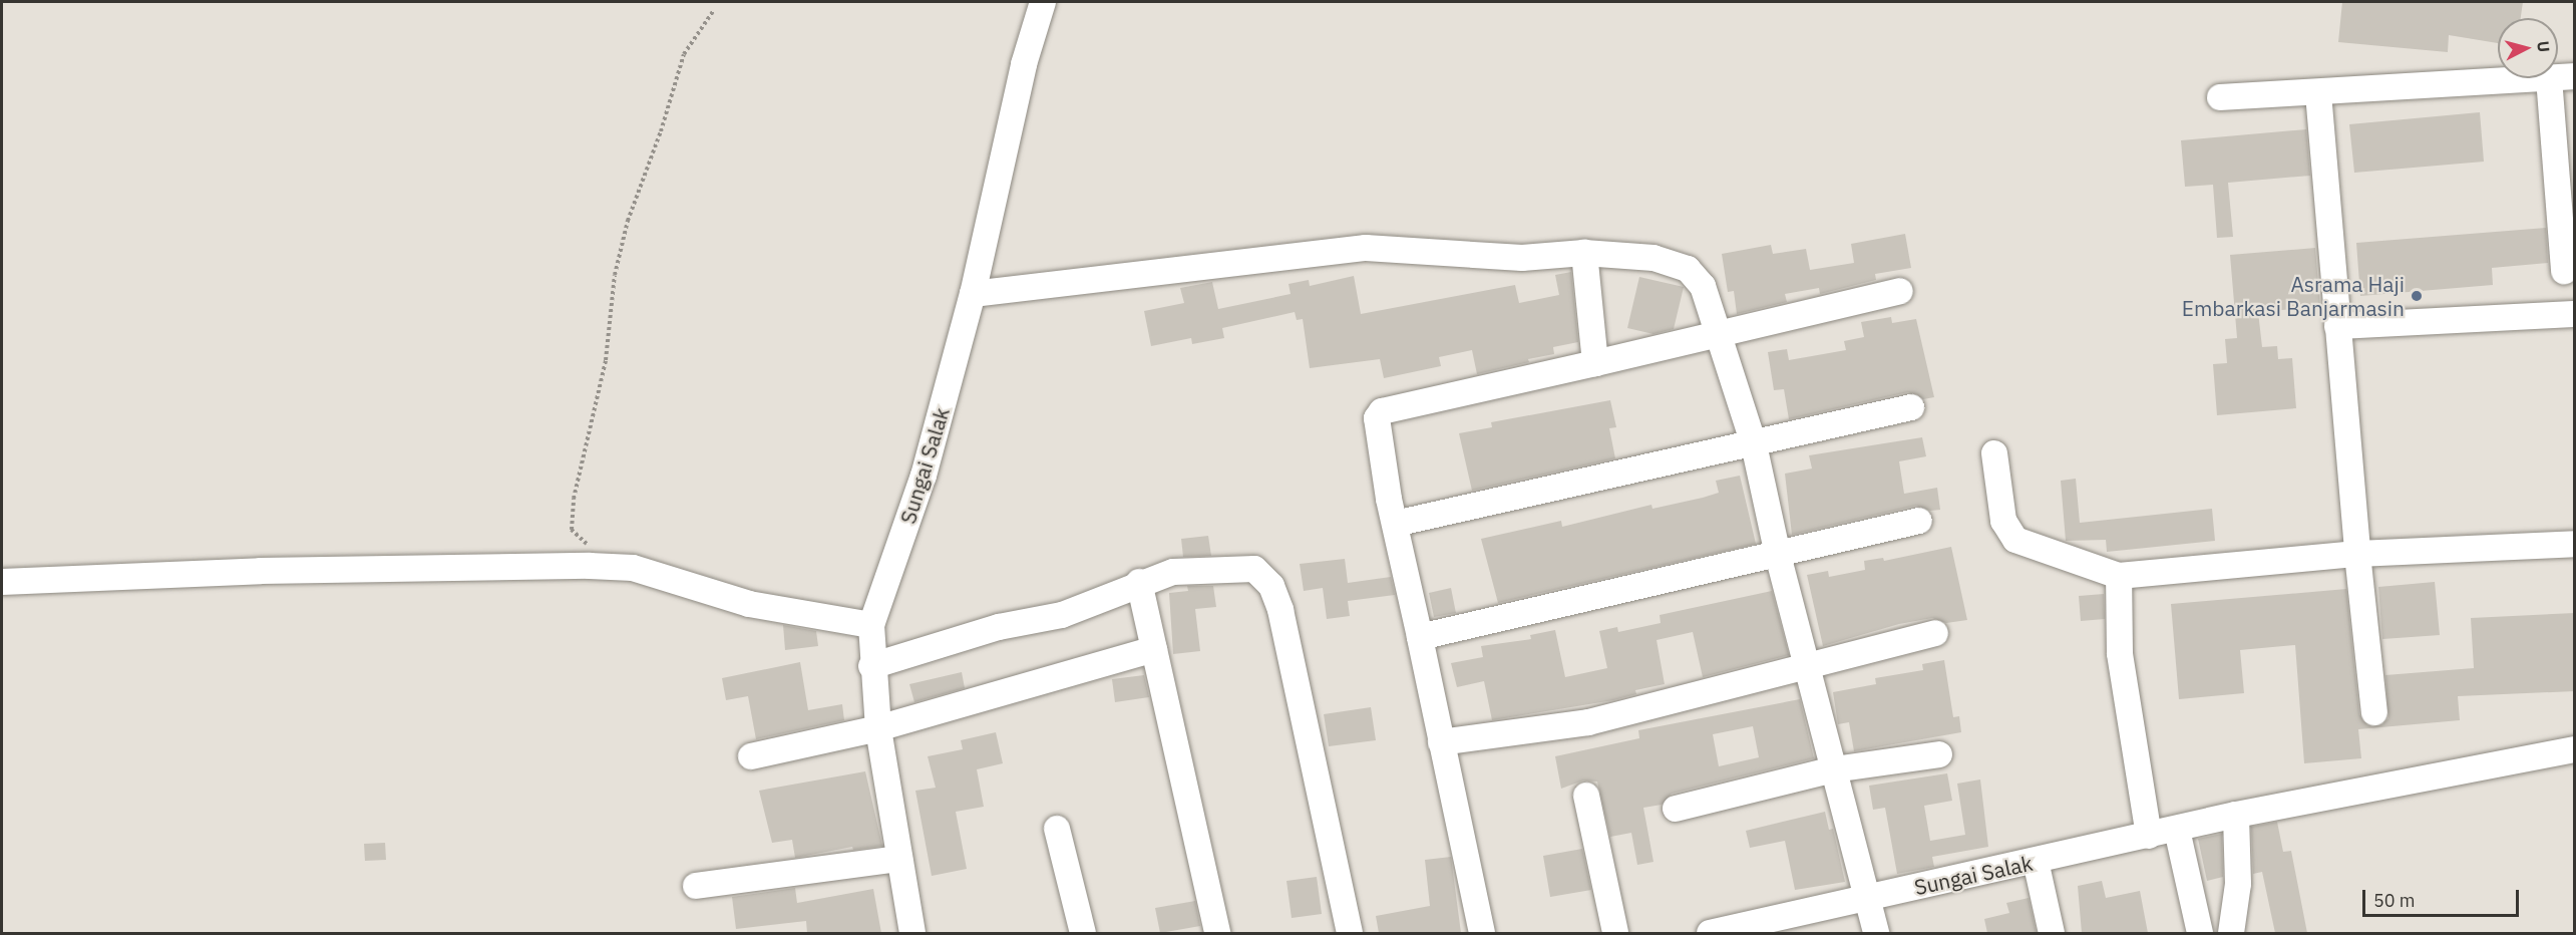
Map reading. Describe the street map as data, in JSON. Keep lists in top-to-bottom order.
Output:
{
  "streets": {
    "street": ["Sungai Salak"]
  },
  "places": ["Asrama Haji Embarkasi Banjarmasin"],
  "scale_bar": "50 m",
  "north": "right"
}
